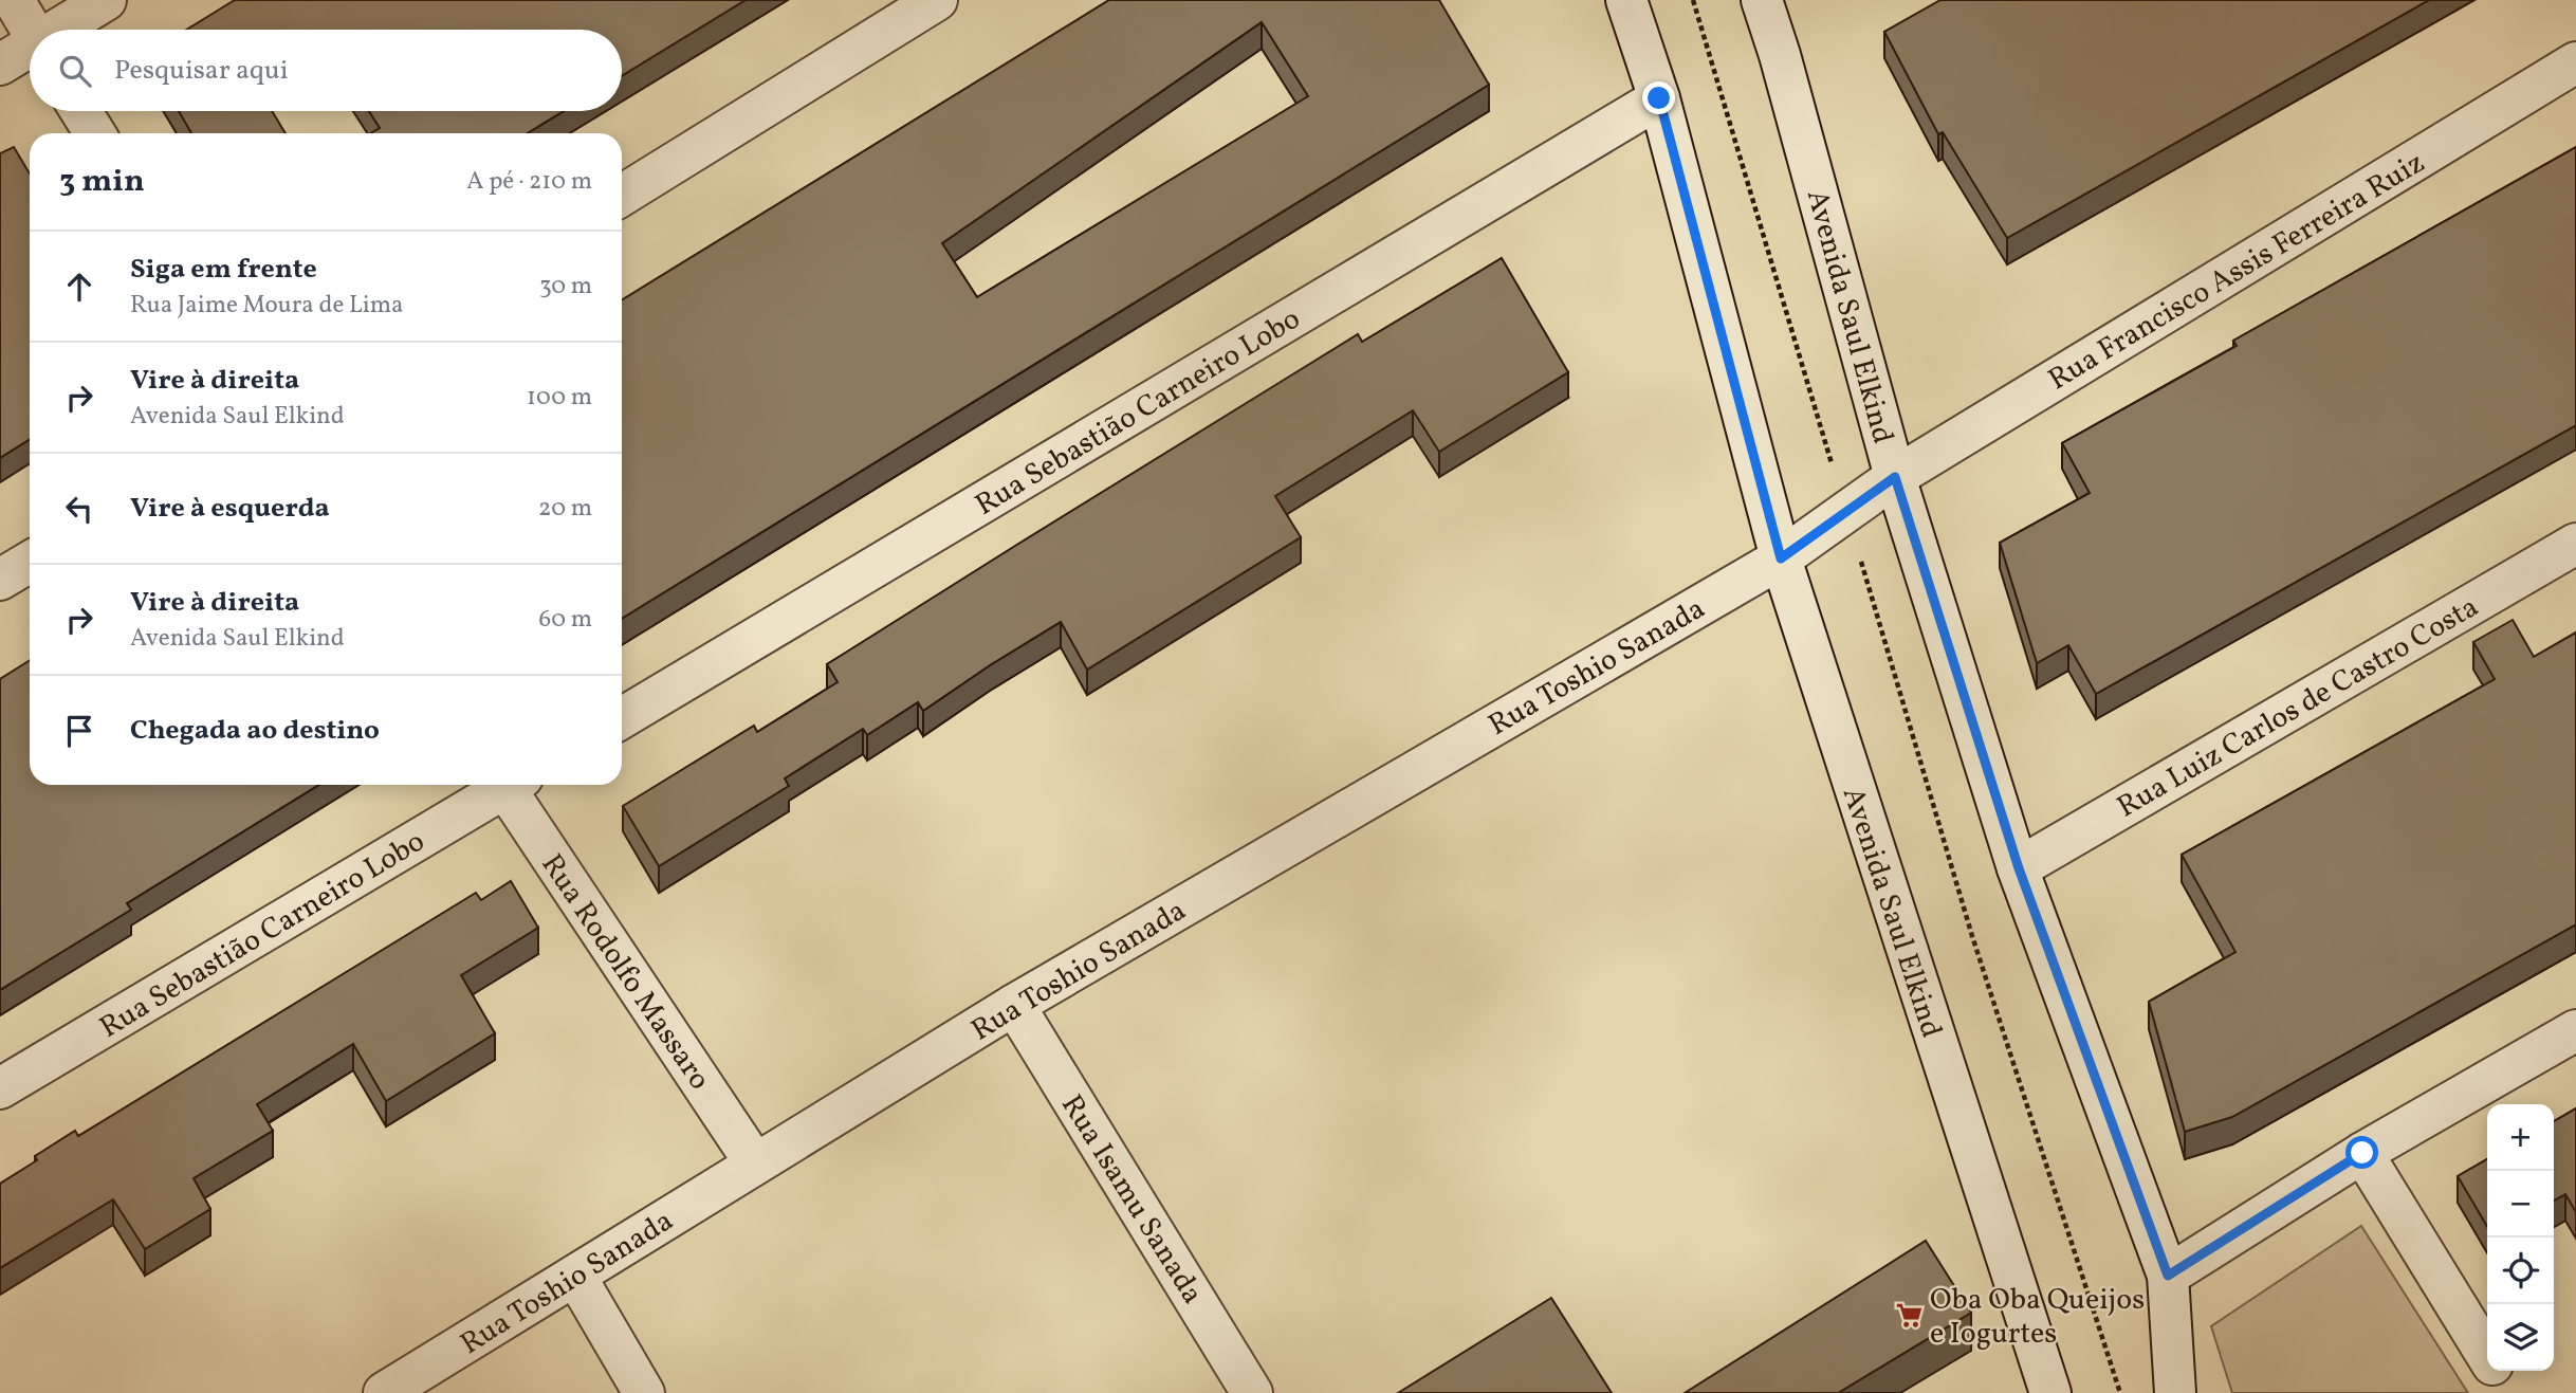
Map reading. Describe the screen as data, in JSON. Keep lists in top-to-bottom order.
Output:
{
  "streets": {
    "street": [
      "Rua Francisco Assis Ferreira Ruiz",
      "Avenida Saul Elkind",
      "Rua Sebastião Carneiro Lobo",
      "Rua Toshio Sanada",
      "Rua Luiz Carlos de Castro Costa",
      "Rua Rodolfo Massaro",
      "Rua Isamu Sanada"
    ]
  },
  "crossings": [
    ["Rua Francisco Assis Ferreira Ruiz", "Avenida Saul Elkind"],
    ["Rua Francisco Assis Ferreira Ruiz", "Rua Toshio Sanada"],
    ["Avenida Saul Elkind", "Rua Sebastião Carneiro Lobo"],
    ["Avenida Saul Elkind", "Rua Toshio Sanada"],
    ["Avenida Saul Elkind", "Rua Luiz Carlos de Castro Costa"],
    ["Rua Toshio Sanada", "Rua Rodolfo Massaro"],
    ["Rua Toshio Sanada", "Rua Isamu Sanada"]
  ],
  "places": {
    "supermarket": ["Oba Oba Queijos e Iogurtes"]
  },
  "page": {
    "search": "Pesquisar aqui",
    "heading": ["3 min", "A pé · 210 m"],
    "list": [
      ["Siga em frente", "Rua Jaime Moura de Lima", "30 m"],
      ["Vire à direita", "Avenida Saul Elkind", "100 m"],
      ["Vire à esquerda", "20 m"],
      ["Vire à direita", "Avenida Saul Elkind", "60 m"],
      "Chegada ao destino"
    ],
    "map_buttons": ["+", "−"]
  }
}
